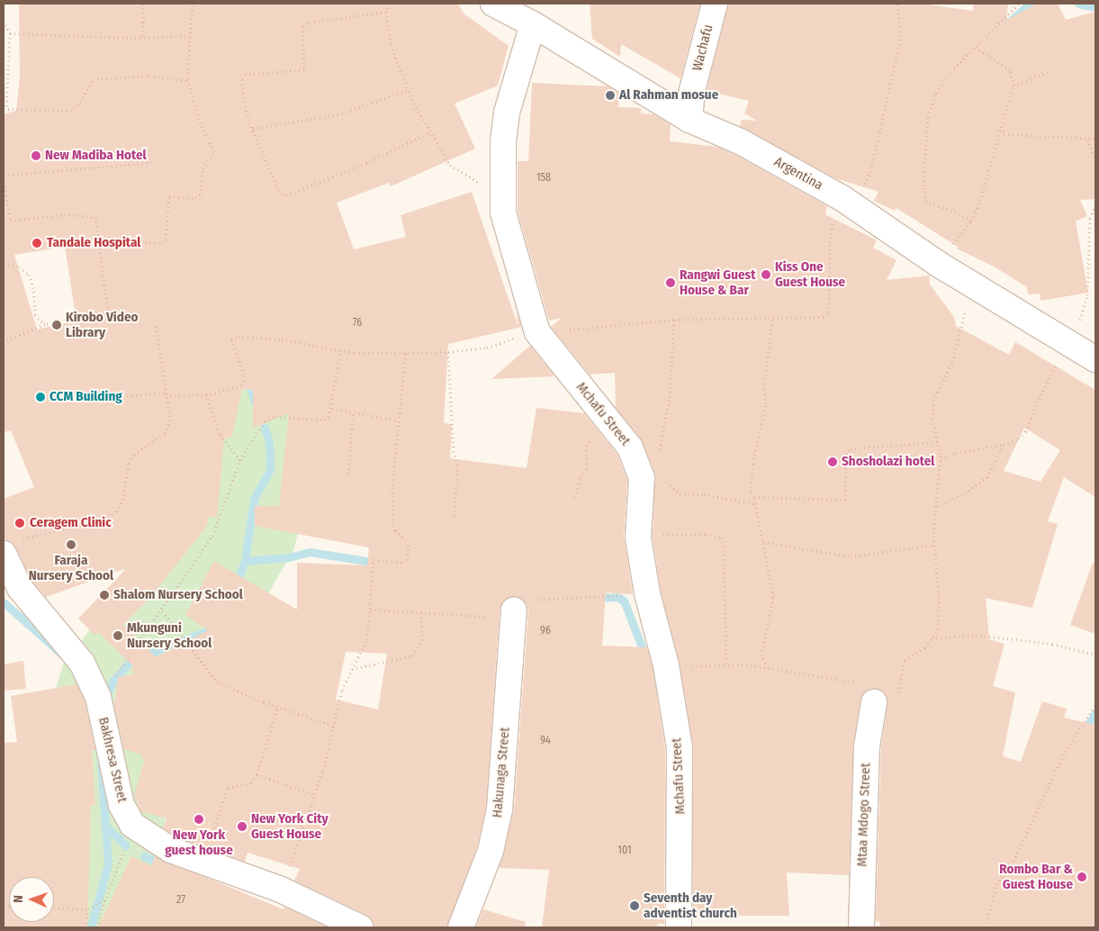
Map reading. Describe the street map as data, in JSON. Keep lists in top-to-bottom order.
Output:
{
  "streets": {
    "street": [
      "Wachafu",
      "Argentina",
      "Mchafu Street",
      "Bakhresa Street",
      "Hakunaga Street",
      "Mtaa Mdogo Street"
    ]
  },
  "crossings": [
    ["Wachafu", "Argentina"],
    ["Argentina", "Mchafu Street"]
  ],
  "places": [
    "Al Rahman mosue",
    "New Madiba Hotel",
    "Tandale Hospital",
    "Kiss One Guest House",
    "Rangwi Guest House & Bar",
    "Kirobo Video Library",
    "CCM Building",
    "Shosholazi hotel",
    "Ceragem Clinic",
    "Faraja Nursery School",
    "Shalom Nursery School",
    "Mkunguni Nursery School",
    "New York guest house",
    "New York City Guest House",
    "Rombo Bar & Guest House",
    "Seventh day adventist church"
  ],
  "house_numbers": [
    "158",
    "76",
    "96",
    "94",
    "101",
    "27"
  ],
  "north": "left"
}
